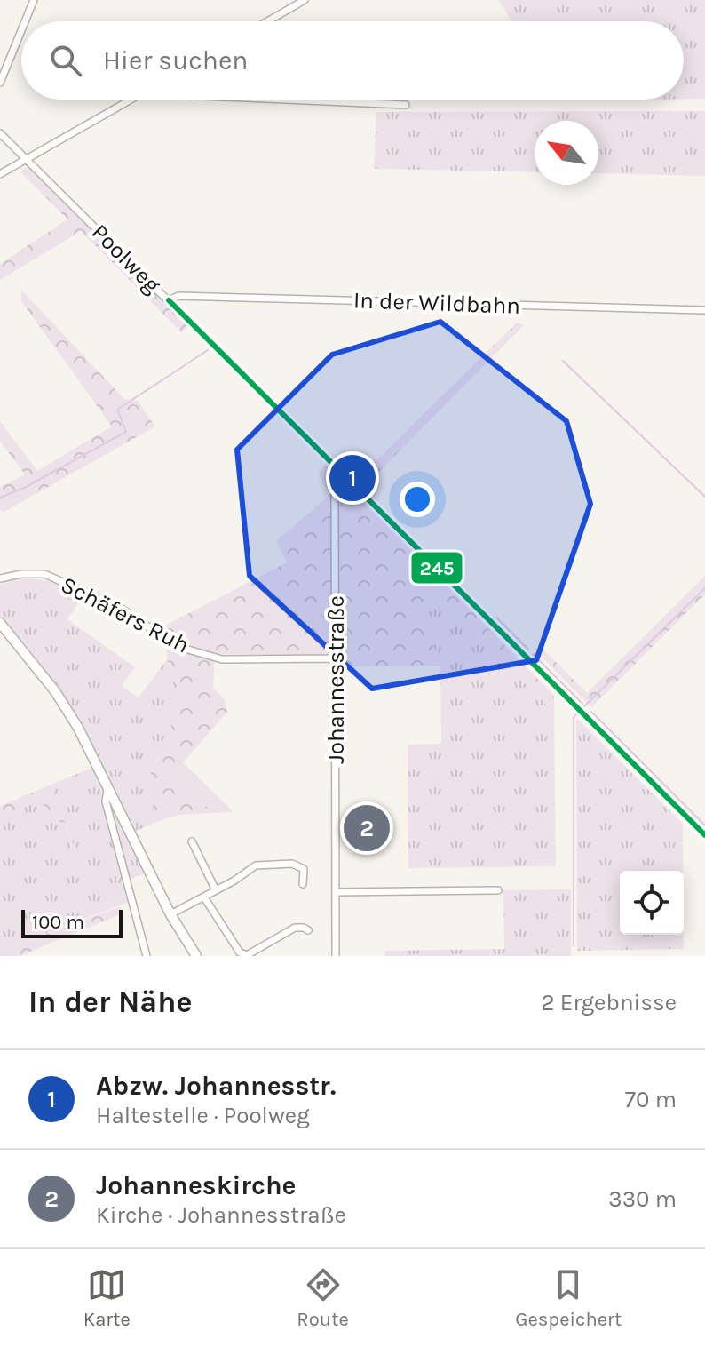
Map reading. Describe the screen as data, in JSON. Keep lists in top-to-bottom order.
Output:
{
  "streets": {
    "street": [
      "Poolweg",
      "In der Wildbahn",
      "Schäfers Ruh",
      "Johannesstraße"
    ]
  },
  "crossings": [
    ["Poolweg", "In der Wildbahn"],
    ["Poolweg", "Johannesstraße"],
    ["Schäfers Ruh", "Johannesstraße"]
  ],
  "lines": ["transit line 245"],
  "scale_bar": "100 m",
  "north": "top left",
  "page": {
    "search": "Hier suchen",
    "pins": ["1", "2"],
    "scale": "100 m",
    "heading": ["In der Nähe", "2 Ergebnisse"],
    "list": [
      {
        "mark": "1",
        "name": "Abzw. Johannesstr.",
        "note": "Haltestelle · Poolweg",
        "value": "70 m"
      },
      {
        "mark": "2",
        "name": "Johanneskirche",
        "note": "Kirche · Johannesstraße",
        "value": "330 m"
      }
    ],
    "nav": ["Karte", "Route", "Gespeichert"]
  }
}
